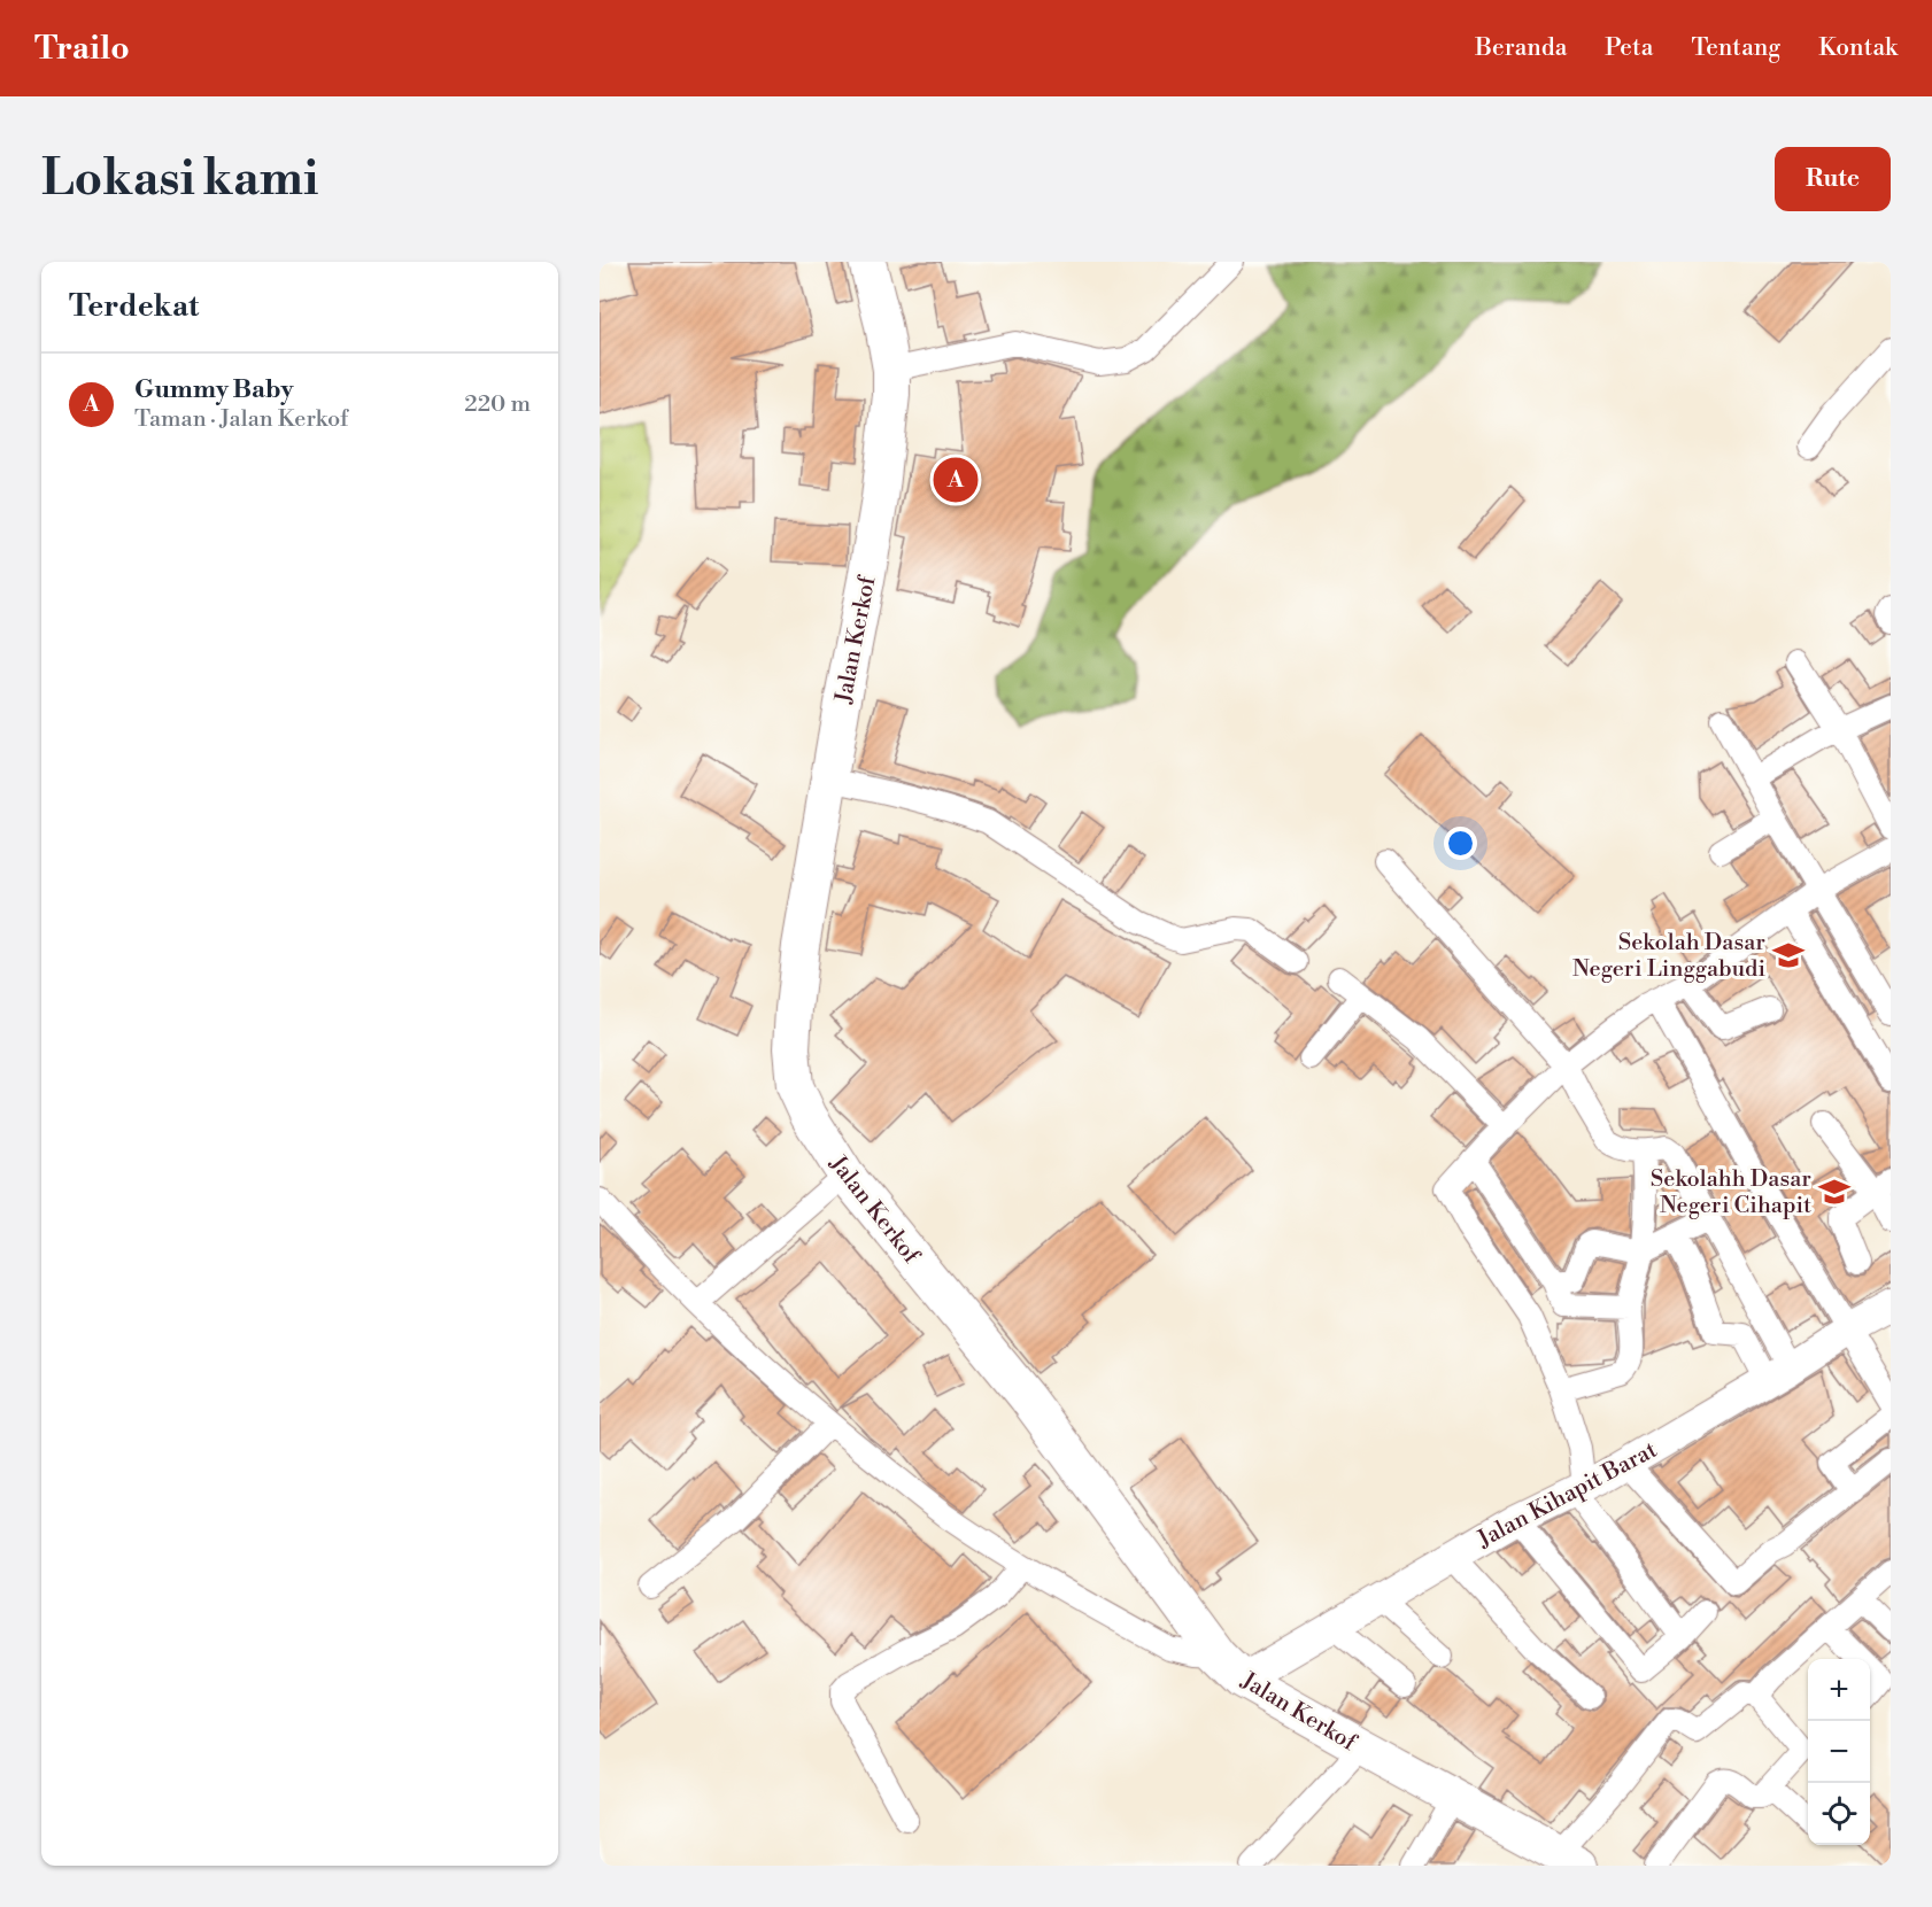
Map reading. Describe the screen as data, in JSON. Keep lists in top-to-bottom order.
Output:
{
  "streets": {
    "main road": ["Jalan Kerkof"],
    "street": ["Jalan Kihapit Barat"]
  },
  "crossings": [
    ["Jalan Kerkof", "Jalan Kihapit Barat"]
  ],
  "places": {
    "school or university": ["Sekolah Dasar Negeri Linggabudi", "Sekolahh Dasar Negeri Cihapit"]
  },
  "page": {
    "header": "Trailo",
    "nav": [
      "Beranda",
      "Peta",
      "Tentang",
      "Kontak"
    ],
    "buttons": "Rute",
    "title": "Lokasi kami",
    "heading": "Terdekat",
    "list": [
      {
        "mark": "A",
        "name": "Gummy Baby",
        "note": "Taman · Jalan Kerkof",
        "value": "220 m"
      }
    ],
    "pins": "A",
    "map_buttons": ["+", "−"]
  }
}
